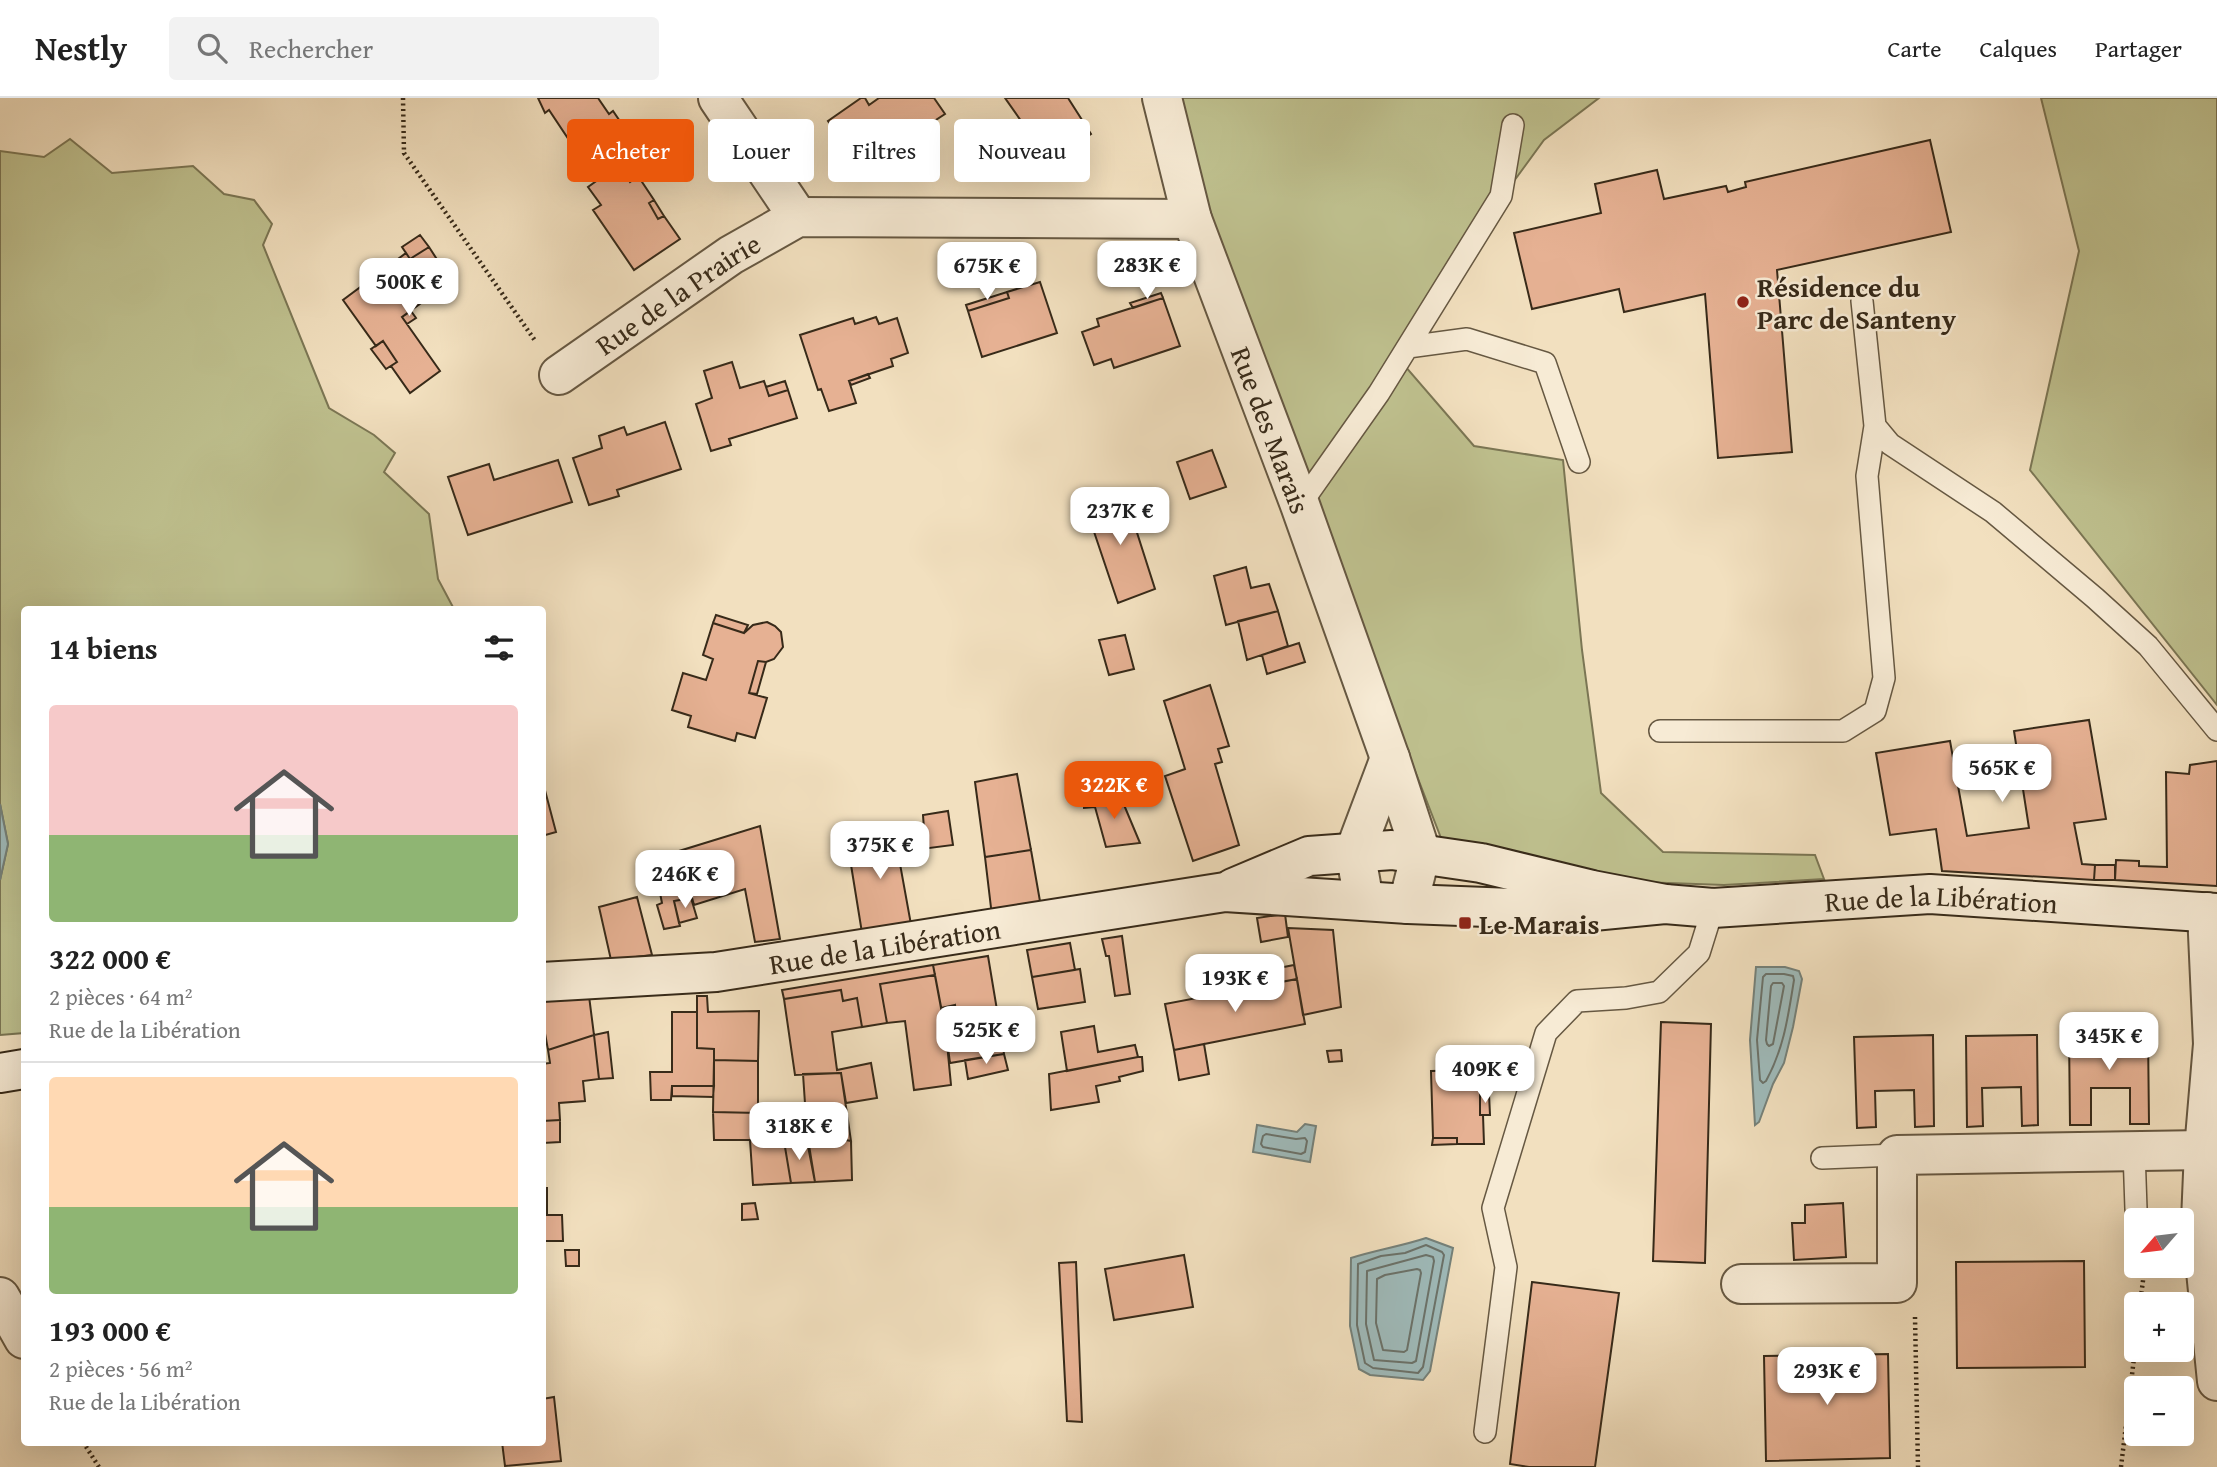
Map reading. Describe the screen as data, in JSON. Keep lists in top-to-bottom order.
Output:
{
  "streets": {
    "street": ["Rue de la Prairie", "Rue des Marais", "Rue de la Libération"]
  },
  "crossings": [
    ["Rue de la Prairie", "Rue des Marais"],
    ["Rue des Marais", "Rue de la Libération"]
  ],
  "places": {
    "other": ["Résidence du Parc de Santeny"],
    "transit": ["Le Marais"]
  },
  "north": "bottom left",
  "page": {
    "header": "Nestly",
    "search": "Rechercher",
    "nav": ["Carte", "Calques", "Partager"],
    "chip": [
      "Acheter",
      "Louer",
      "Filtres",
      "Nouveau"
    ],
    "price": [
      "283K €",
      "675K €",
      "500K €",
      "237K €",
      "565K €",
      "322K €",
      "375K €",
      "246K €",
      "193K €",
      "525K €",
      "345K €",
      "409K €",
      "318K €",
      "293K €"
    ],
    "heading": "14 biens",
    "list": [
      {
        "name": "322 000 €",
        "note": "2 pièces · 64 m² · Rue de la Libération"
      },
      {
        "name": "193 000 €",
        "note": "2 pièces · 56 m² · Rue de la Libération"
      }
    ],
    "map_buttons": ["+", "−"]
  }
}
